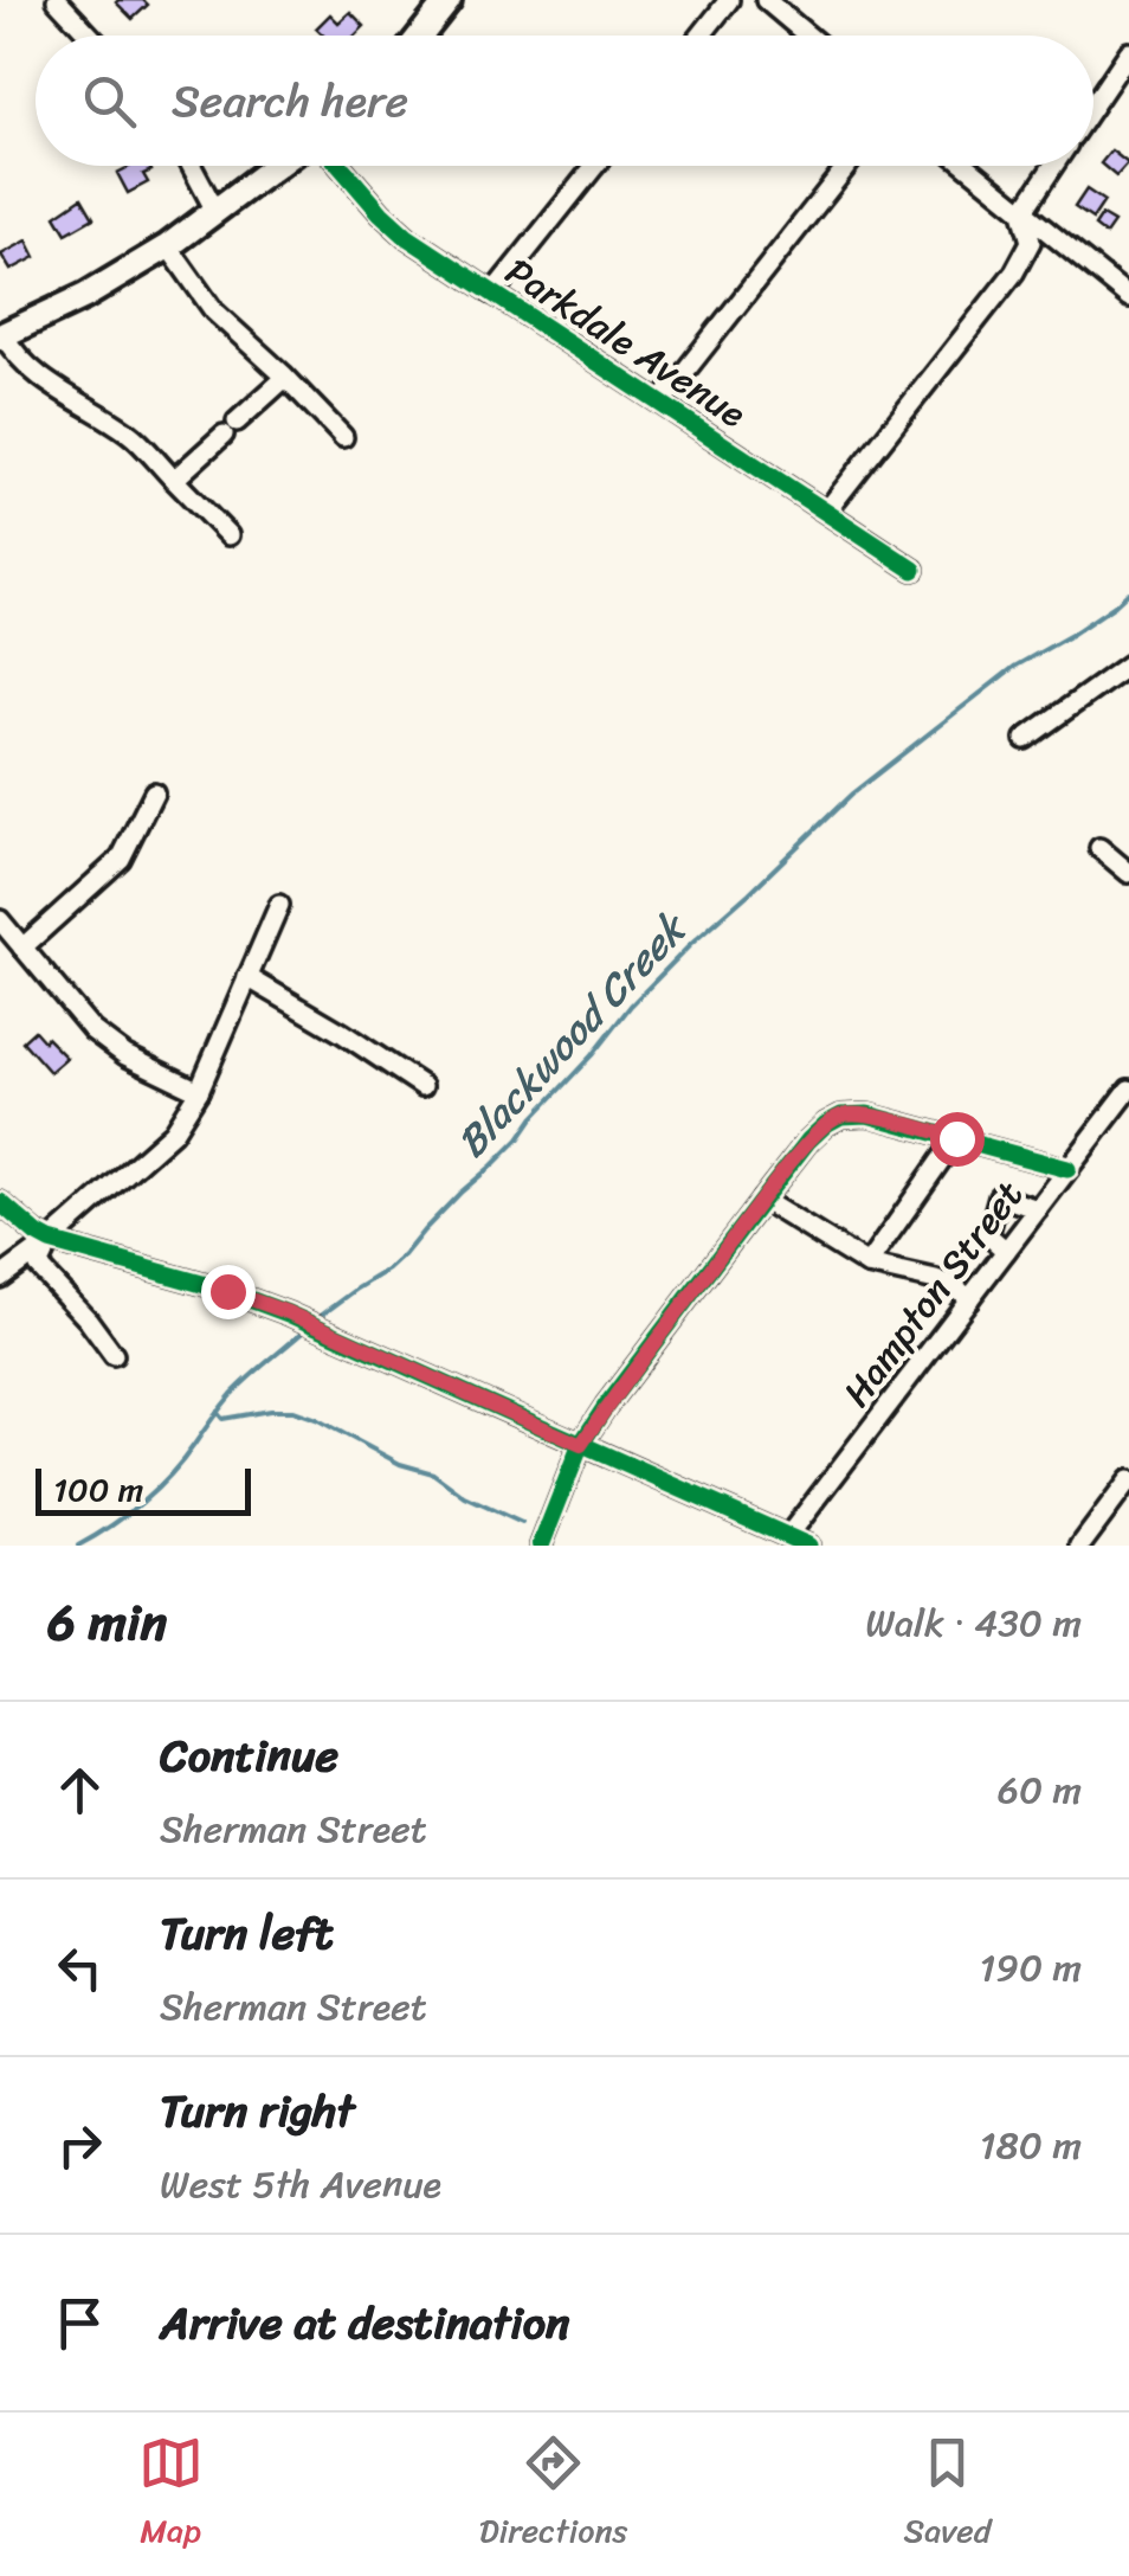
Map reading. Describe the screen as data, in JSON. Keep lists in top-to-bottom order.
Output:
{
  "streets": {
    "street": ["Parkdale Avenue", "Hampton Street"]
  },
  "water": ["Blackwood Creek"],
  "scale_bar": "100 m",
  "page": {
    "search": "Search here",
    "scale": "100 m",
    "heading": ["6 min", "Walk · 430 m"],
    "list": [
      ["Continue", "Sherman Street", "60 m"],
      ["Turn left", "Sherman Street", "190 m"],
      ["Turn right", "West 5th Avenue", "180 m"],
      "Arrive at destination"
    ],
    "nav": ["Map", "Directions", "Saved"]
  }
}
